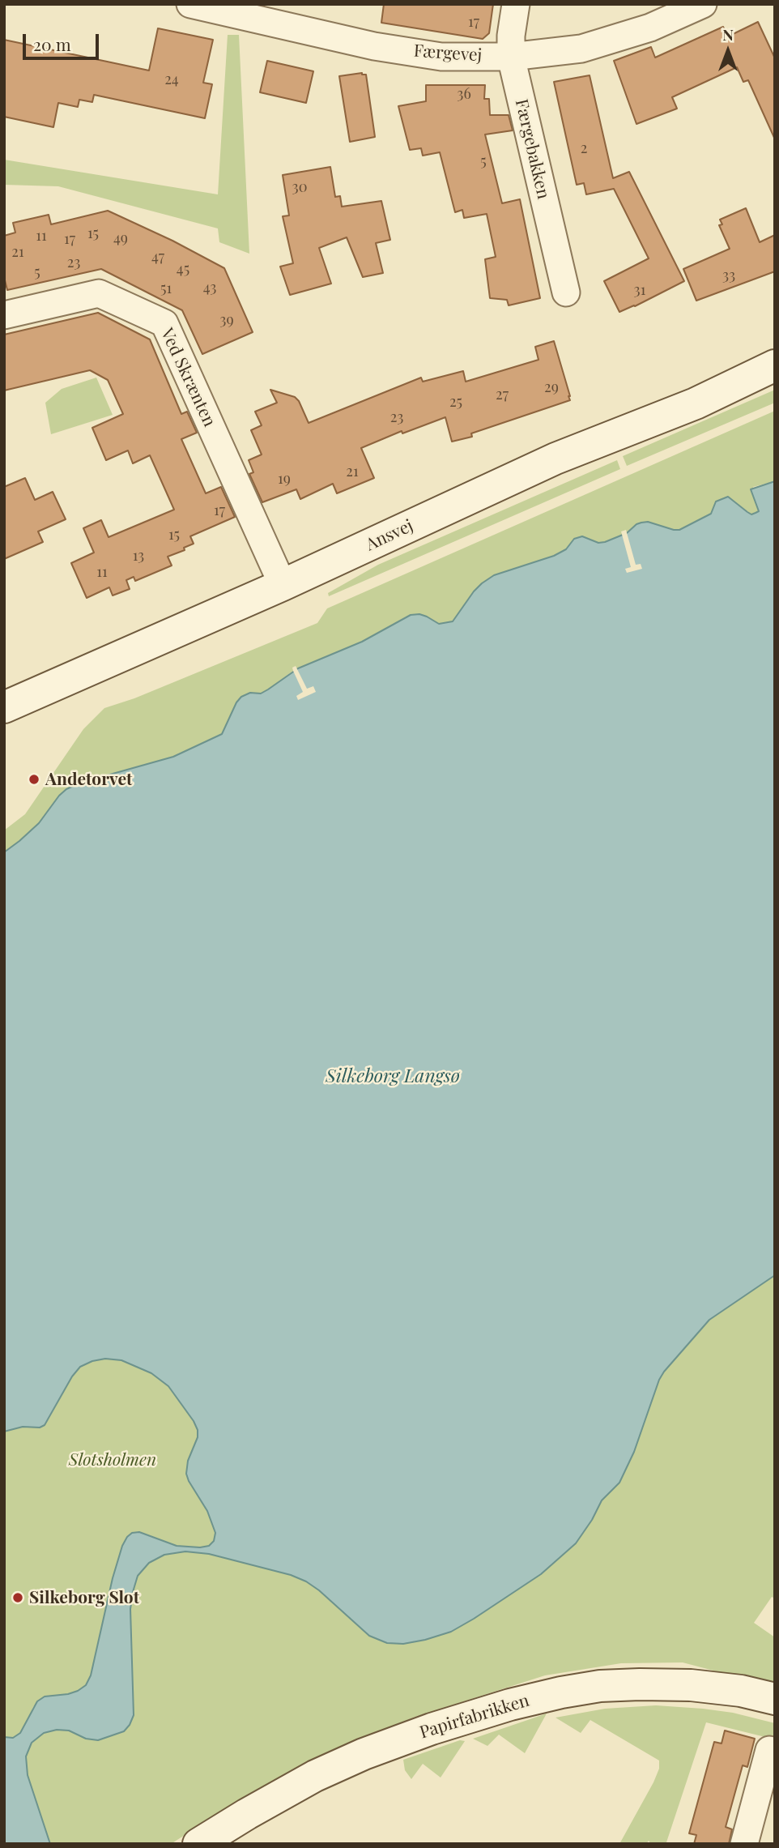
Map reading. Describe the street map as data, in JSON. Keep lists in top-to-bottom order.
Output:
{
  "streets": {
    "street": [
      "Færgevej",
      "Færgebakken",
      "Ved Skrænten",
      "Ansvej",
      "Papirfabrikken"
    ]
  },
  "crossings": [
    ["Færgevej", "Færgebakken"],
    ["Ved Skrænten", "Ansvej"]
  ],
  "water": ["Silkeborg Langsø"],
  "parks": ["Slotsholmen"],
  "places": ["Andetorvet", "Silkeborg Slot"],
  "house_numbers": [
    "17",
    "24",
    "36",
    "2",
    "5",
    "30",
    "15",
    "11",
    "49",
    "17",
    "21",
    "47",
    "23",
    "45",
    "5",
    "33",
    "43",
    "51",
    "31",
    "39",
    "29",
    "27",
    "25",
    "23",
    "21",
    "19",
    "17",
    "15",
    "13",
    "11"
  ],
  "scale_bar": "20 m",
  "north": "top"
}
